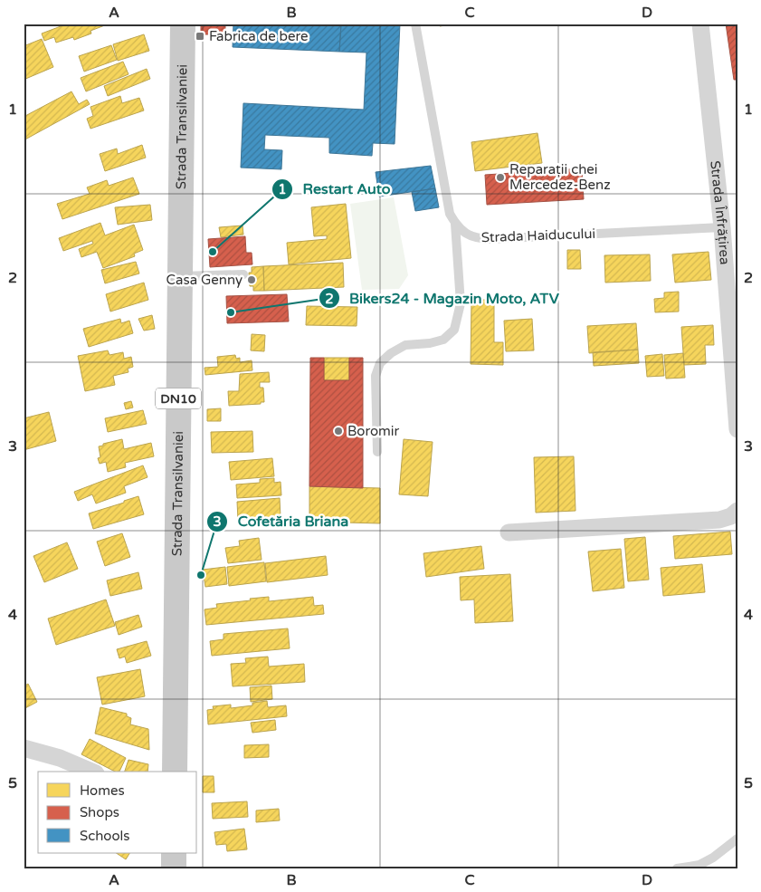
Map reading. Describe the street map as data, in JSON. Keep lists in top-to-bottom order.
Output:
{
  "streets": {
    "main road": ["Strada Transilvaniei", "DN10"],
    "street": ["Strada Înfrățirea"],
    "lane": ["Strada Haiducului"]
  },
  "crossings": [
    ["Strada Înfrățirea", "Strada Haiducului"]
  ],
  "places": {
    "transit": ["Fabrica de bere"],
    "other": [
      "Reparații chei Mercedez-Benz",
      "Restart Auto",
      "Casa Genny",
      "Bikers24 - Magazin Moto, ATV",
      "Boromir",
      "Cofetăria Briana"
    ]
  },
  "legend": ["Homes", "Shops", "Schools"],
  "grid": {
    "columns": [
      "A",
      "B",
      "C",
      "D"
    ],
    "rows": [
      "1",
      "2",
      "3",
      "4",
      "5"
    ]
  }
}
